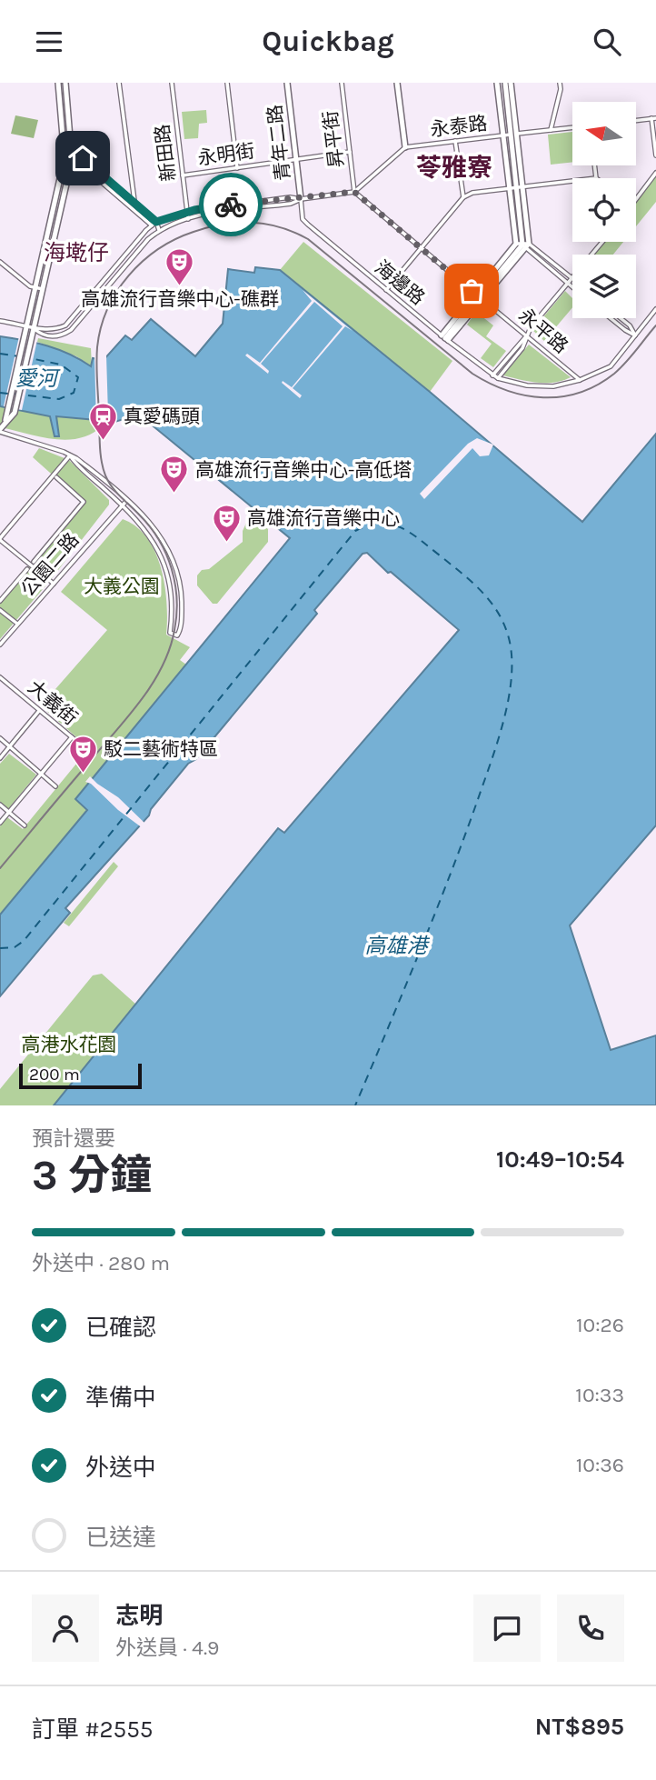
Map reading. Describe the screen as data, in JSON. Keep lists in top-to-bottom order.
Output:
{
  "streets": {
    "street": [
      "永泰路",
      "昇平街",
      "青年二路",
      "新田路",
      "永明街",
      "海邊路",
      "永平路",
      "公園二路",
      "大義街"
    ]
  },
  "crossings": [
    ["永泰路", "昇平街"],
    ["永泰路", "永平路"],
    ["昇平街", "永明街"],
    ["昇平街", "永平路"],
    ["青年二路", "永明街"],
    ["青年二路", "海邊路"],
    ["新田路", "永明街"],
    ["海邊路", "永平路"]
  ],
  "districts": ["苓雅寮", "海墘仔"],
  "water": ["愛河", "高雄港"],
  "parks": ["大義公園", "高港水花園"],
  "places": {
    "theatre": [
      "高雄流行音樂中心-礁群",
      "高雄流行音樂中心-高低塔",
      "高雄流行音樂中心",
      "駁二藝術特區"
    ],
    "station": ["真愛碼頭"]
  },
  "scale_bar": "200 m",
  "north": "left",
  "page": {
    "header": "Quickbag",
    "scale": "200 m",
    "heading": ["3 分鐘", "預計還要", "10:49–10:54"],
    "panel": [
      "志明",
      "外送員 · 4.9",
      "訂單 #2555",
      "NT$895"
    ],
    "bar": "外送中 · 280 m",
    "list": [
      ["已確認", "10:26"],
      ["準備中", "10:33"],
      ["外送中", "10:36"],
      "已送達"
    ]
  }
}
